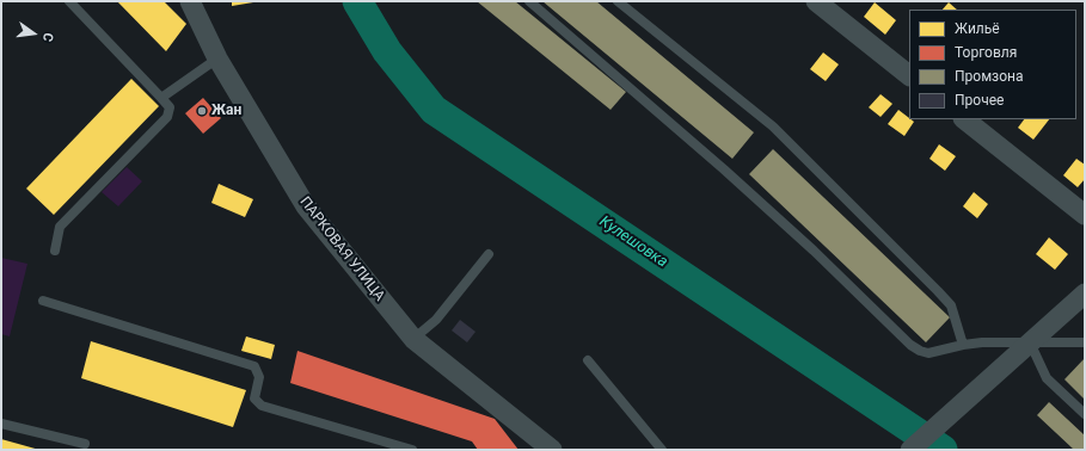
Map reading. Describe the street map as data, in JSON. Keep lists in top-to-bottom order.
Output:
{
  "streets": {
    "street": ["ПАРКОВАЯ УЛИЦА"]
  },
  "water": ["Кулешовка"],
  "places": ["Жан"],
  "legend": [
    "Жильё",
    "Торговля",
    "Промзона",
    "Прочее"
  ],
  "north": "right"
}
